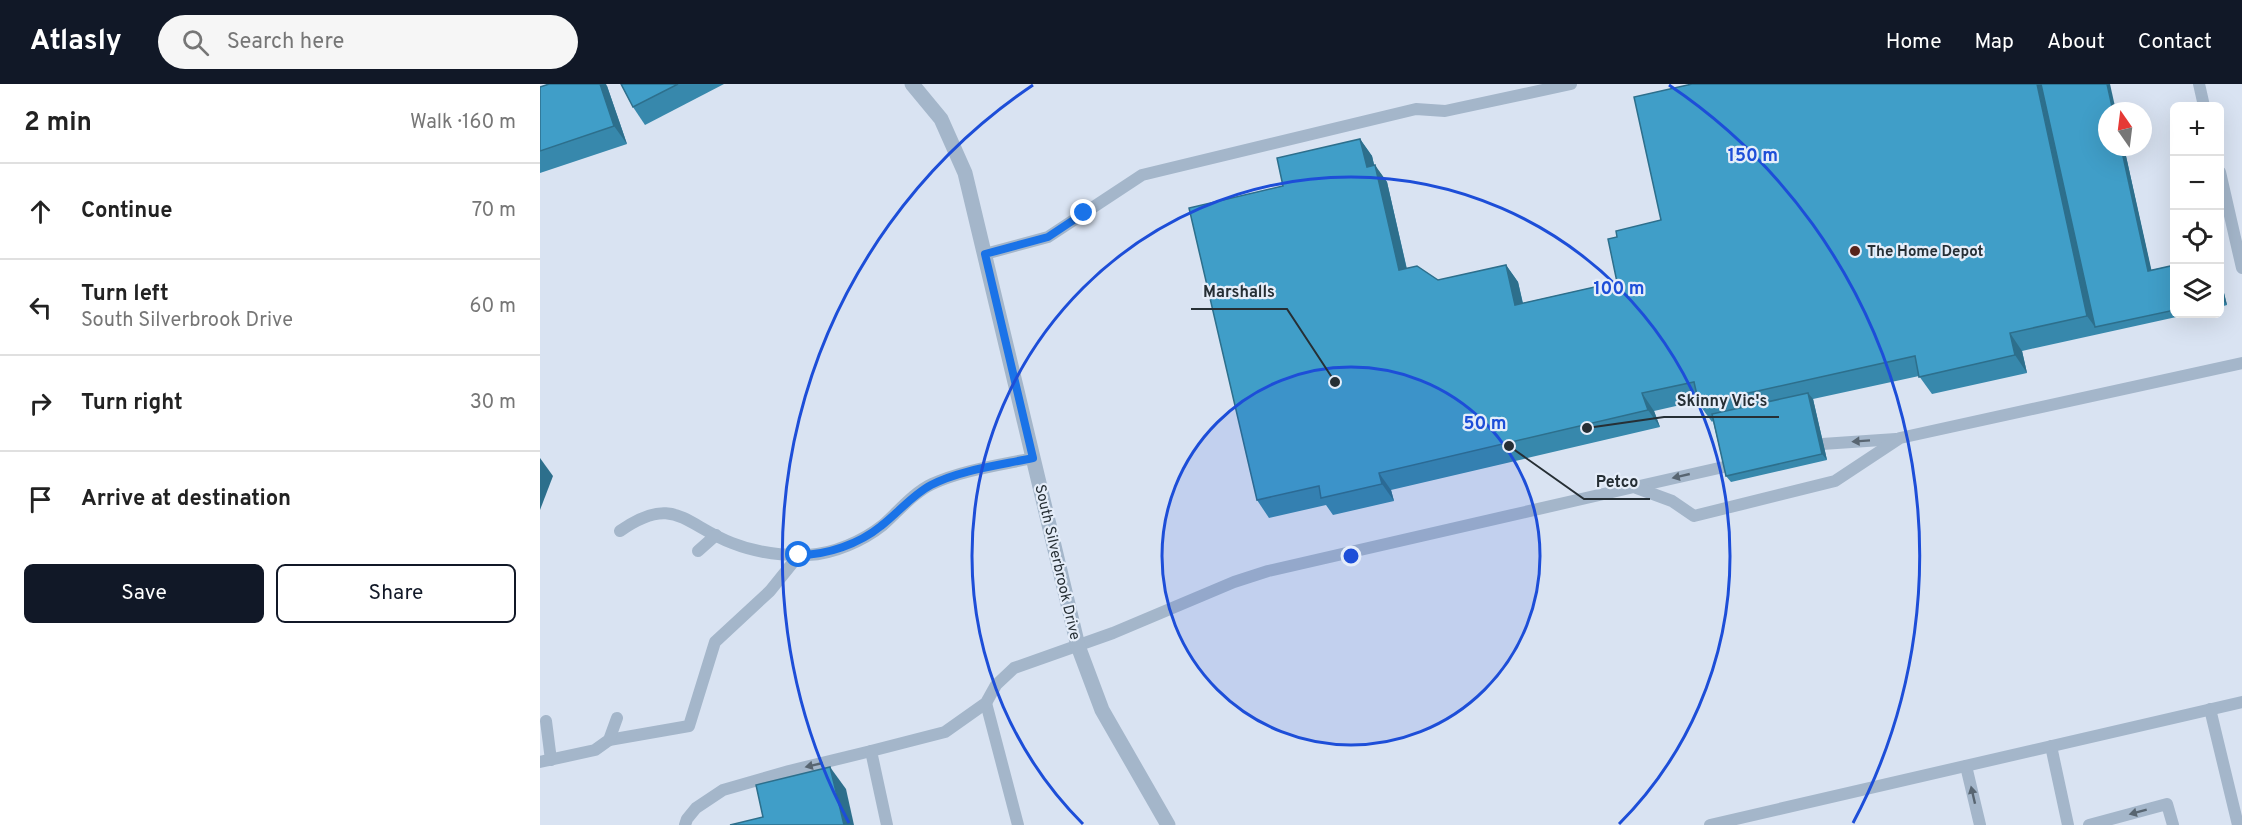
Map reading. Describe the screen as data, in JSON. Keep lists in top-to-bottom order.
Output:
{
  "streets": {
    "street": ["South Silverbrook Drive"]
  },
  "places": [
    "The Home Depot",
    "Marshalls",
    "Skinny Vic's",
    "Petco"
  ],
  "north": "top",
  "page": {
    "header": "Atlasly",
    "search": "Search here",
    "nav": [
      "Home",
      "Map",
      "About",
      "Contact"
    ],
    "heading": ["2 min", "Walk · 160 m"],
    "map_buttons": ["+", "−"],
    "list": [
      ["Continue", "70 m"],
      ["Turn left", "South Silverbrook Drive", "60 m"],
      ["Turn right", "30 m"],
      "Arrive at destination"
    ],
    "buttons": ["Save", "Share"]
  },
  "rings": ["150 m", "100 m", "50 m"]
}
